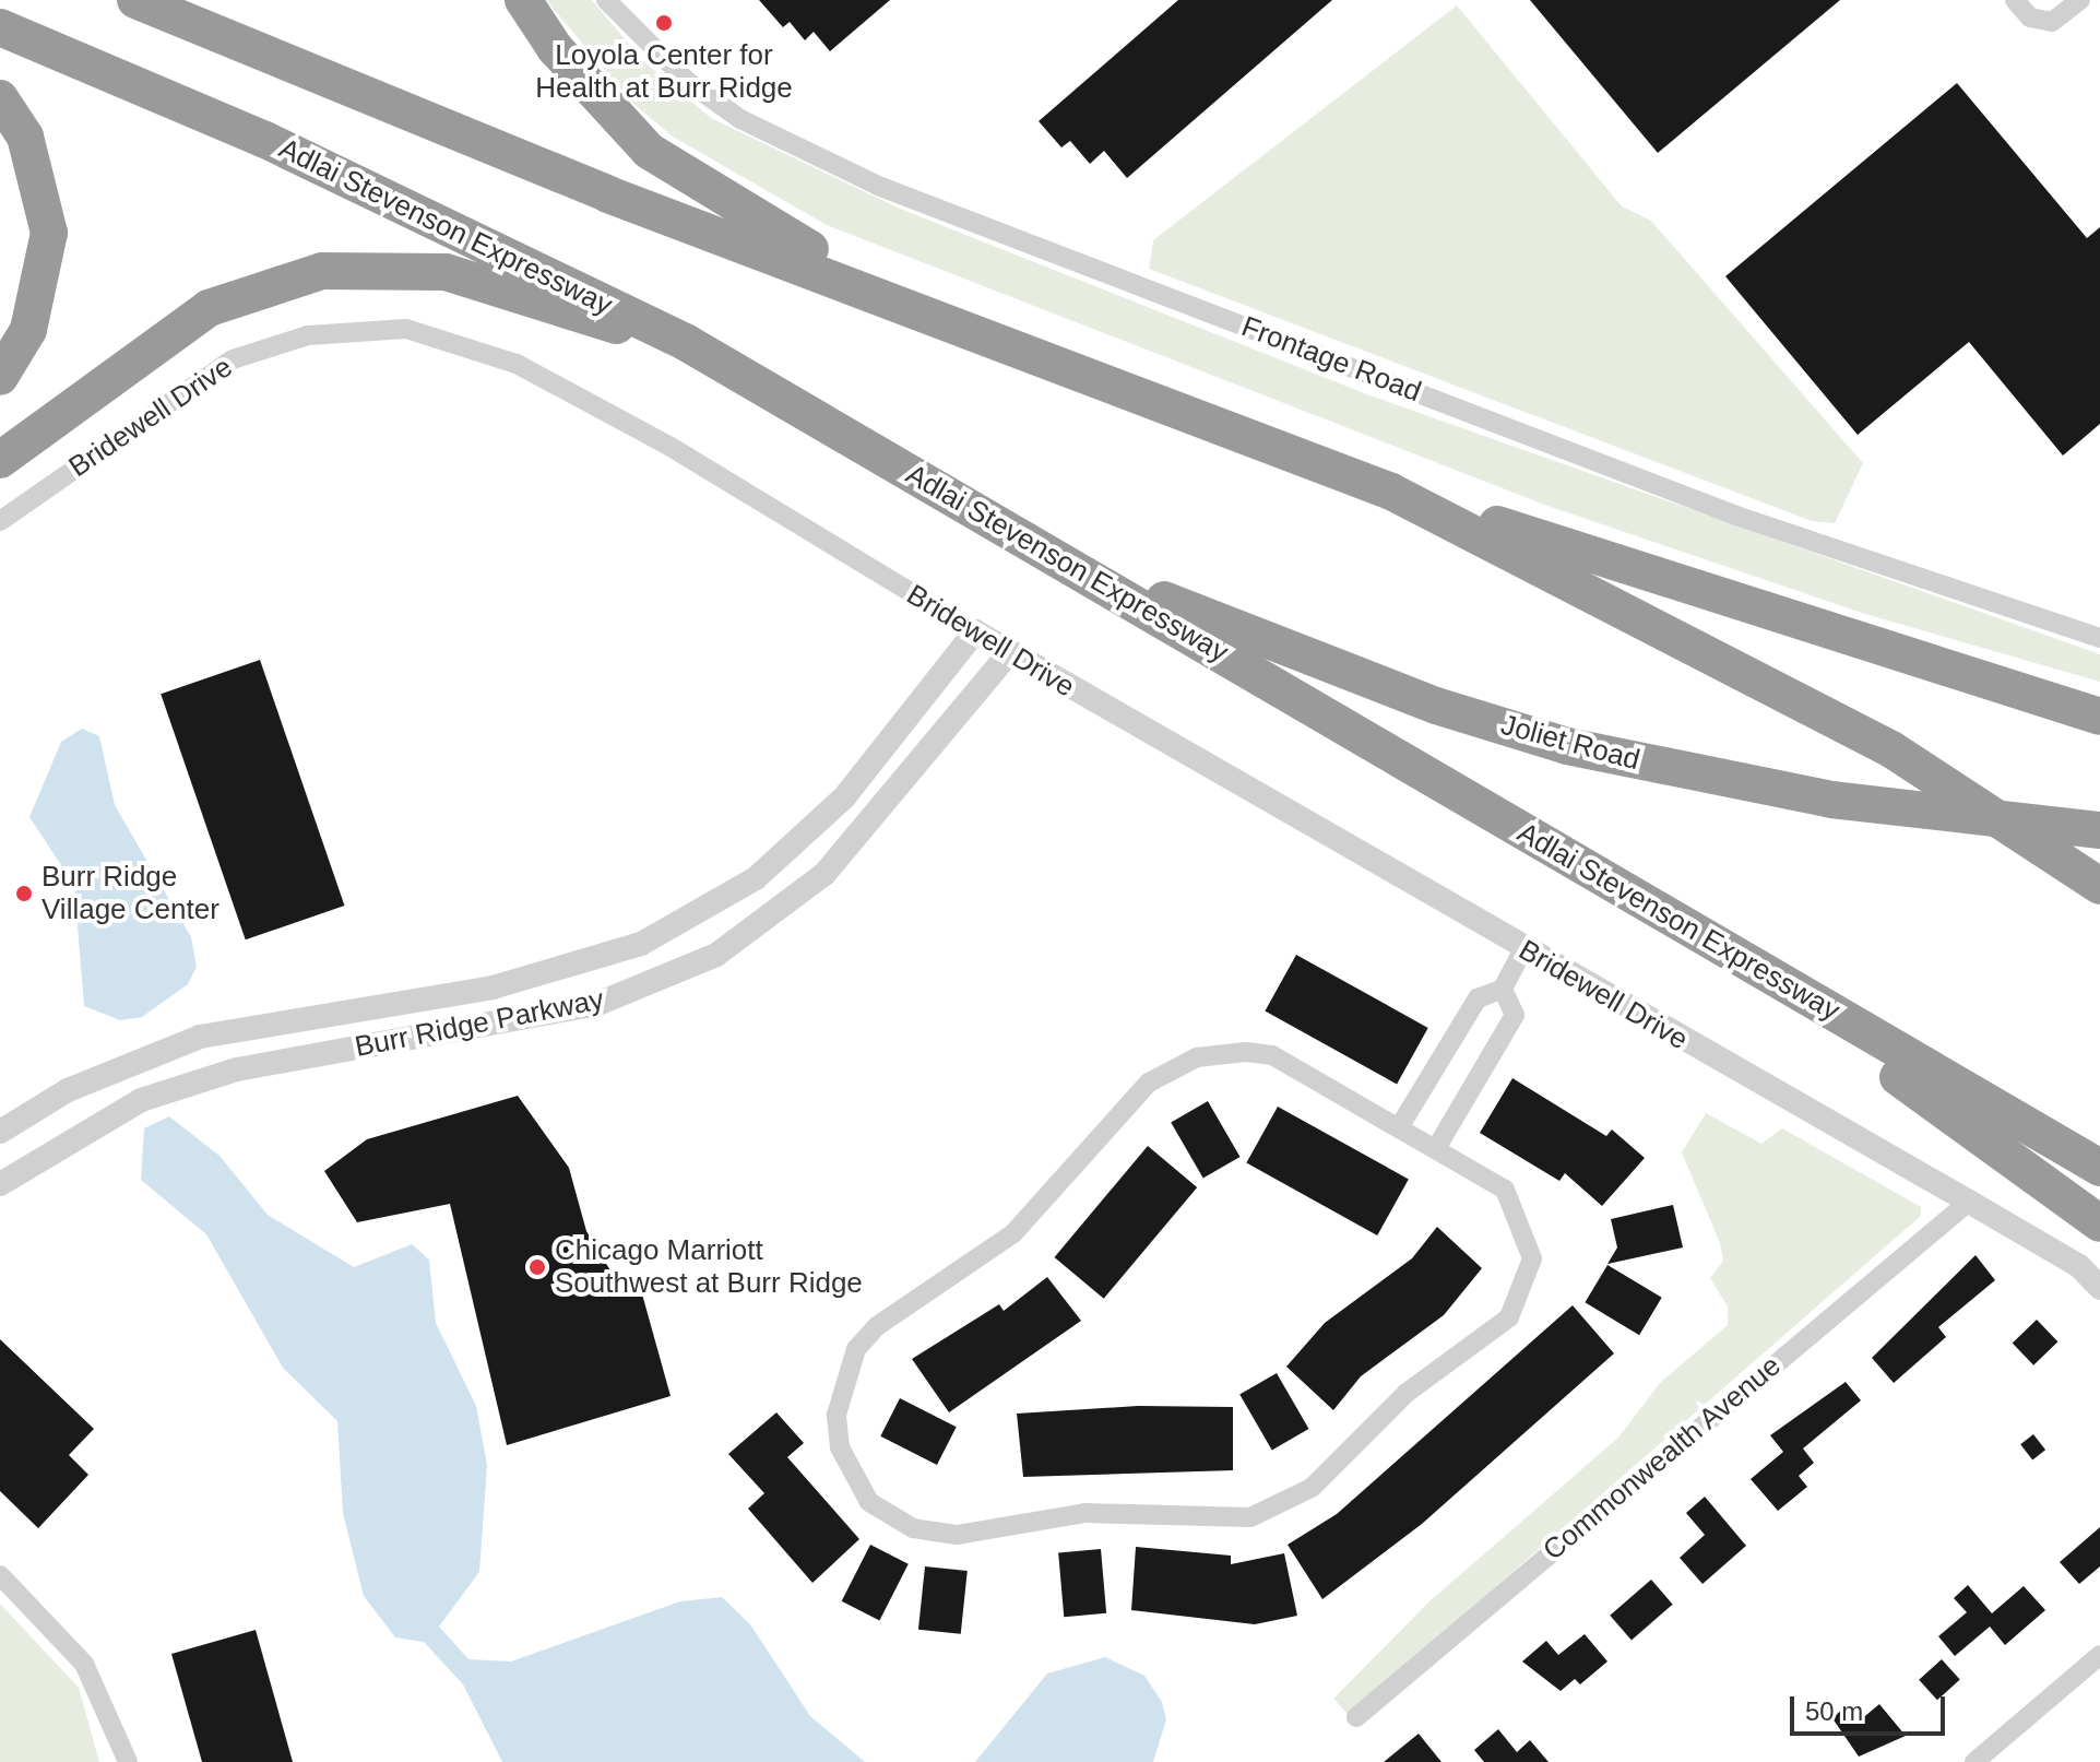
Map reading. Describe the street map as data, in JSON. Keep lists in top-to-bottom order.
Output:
{
  "streets": {
    "highway": ["Adlai Stevenson Expressway", "Joliet Road"],
    "street": [
      "Frontage Road",
      "Bridewell Drive",
      "Burr Ridge Parkway",
      "Commonwealth Avenue"
    ]
  },
  "crossings": [
    ["Adlai Stevenson Expressway", "Joliet Road"],
    ["Bridewell Drive", "Burr Ridge Parkway"],
    ["Bridewell Drive", "Commonwealth Avenue"]
  ],
  "places": ["Loyola Center for Health at Burr Ridge", "Burr Ridge Village Center", "Chicago Marriott Southwest at Burr Ridge"],
  "scale_bar": "50 m"
}
